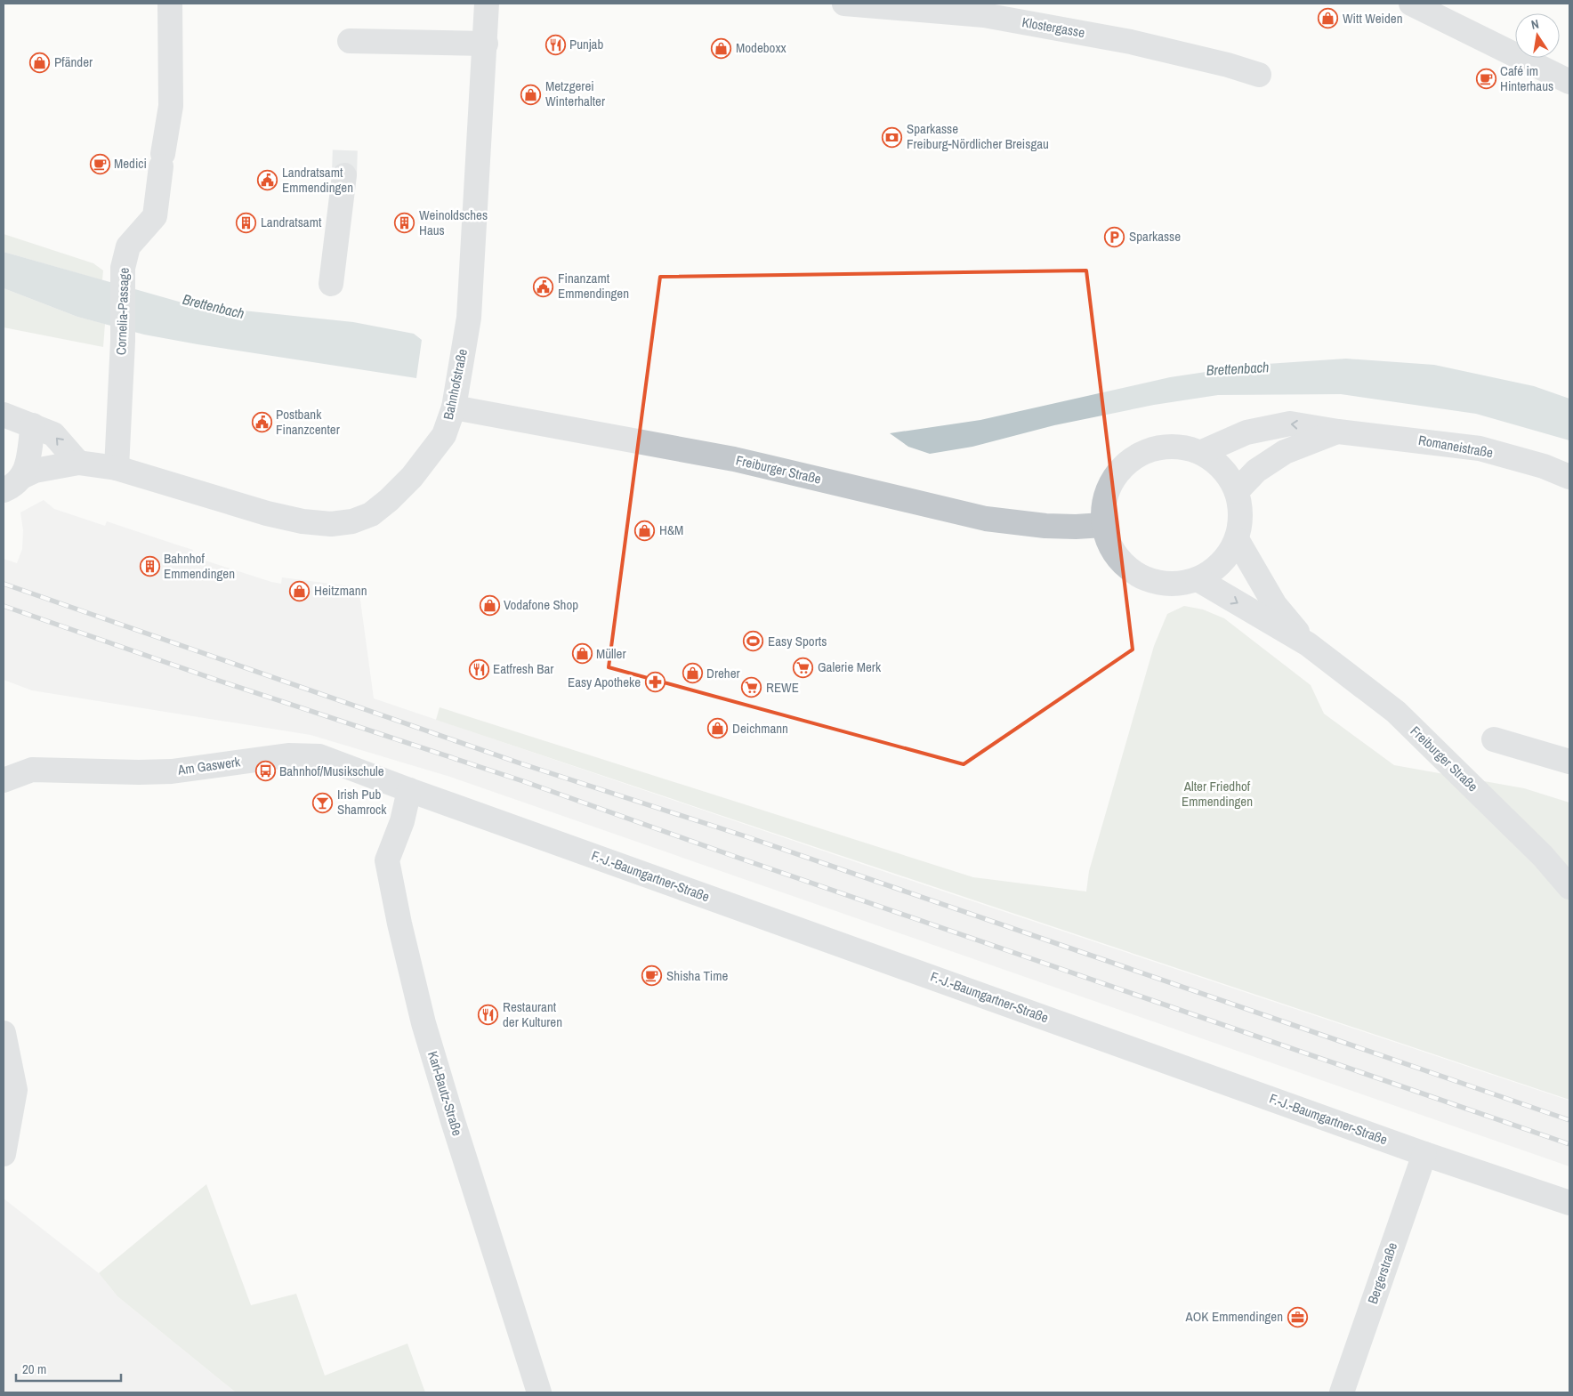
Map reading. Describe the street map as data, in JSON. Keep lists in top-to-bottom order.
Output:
{
  "streets": {
    "street": [
      "Klostergasse",
      "Cornelia-Passage",
      "Bahnhofstraße",
      "Romaneistraße",
      "Freiburger Straße",
      "Am Gaswerk",
      "F.-J.-Baumgartner-Straße",
      "Karl-Bautz-Straße",
      "Bergerstraße"
    ]
  },
  "crossings": [
    ["Cornelia-Passage", "Bahnhofstraße"],
    ["Bahnhofstraße", "Freiburger Straße"],
    ["Romaneistraße", "Freiburger Straße"],
    ["Am Gaswerk", "F.-J.-Baumgartner-Straße"],
    ["Am Gaswerk", "Karl-Bautz-Straße"],
    ["F.-J.-Baumgartner-Straße", "Karl-Bautz-Straße"],
    ["F.-J.-Baumgartner-Straße", "Bergerstraße"]
  ],
  "water": ["Brettenbach"],
  "parks": ["Alter Friedhof Emmendingen"],
  "places": {
    "shop": [
      "Witt Weiden",
      "Modeboxx",
      "Pfänder",
      "Metzgerei Winterhalter",
      "H&M",
      "Heitzmann",
      "Vodafone Shop",
      "Müller",
      "Dreher",
      "Deichmann"
    ],
    "restaurant": ["Punjab", "Eatfresh Bar", "Restaurant der Kulturen"],
    "cafe": ["Café im Hinterhaus", "Medici", "Shisha Time"],
    "bank": ["Sparkasse Freiburg-Nördlicher Breisgau"],
    "public building": ["Landratsamt Emmendingen", "Finanzamt Emmendingen", "Postbank Finanzcenter"],
    "building": ["Landratsamt", "Weinoldsches Haus", "Bahnhof Emmendingen"],
    "parking": ["Sparkasse"],
    "sports": ["Easy Sports"],
    "supermarket": ["Galerie Merk", "REWE"],
    "pharmacy": ["Easy Apotheke"],
    "bus stop": ["Bahnhof/Musikschule"],
    "bar": ["Irish Pub Shamrock"],
    "office": ["AOK Emmendingen"]
  },
  "scale_bar": "20 m",
  "north": "top"
}
